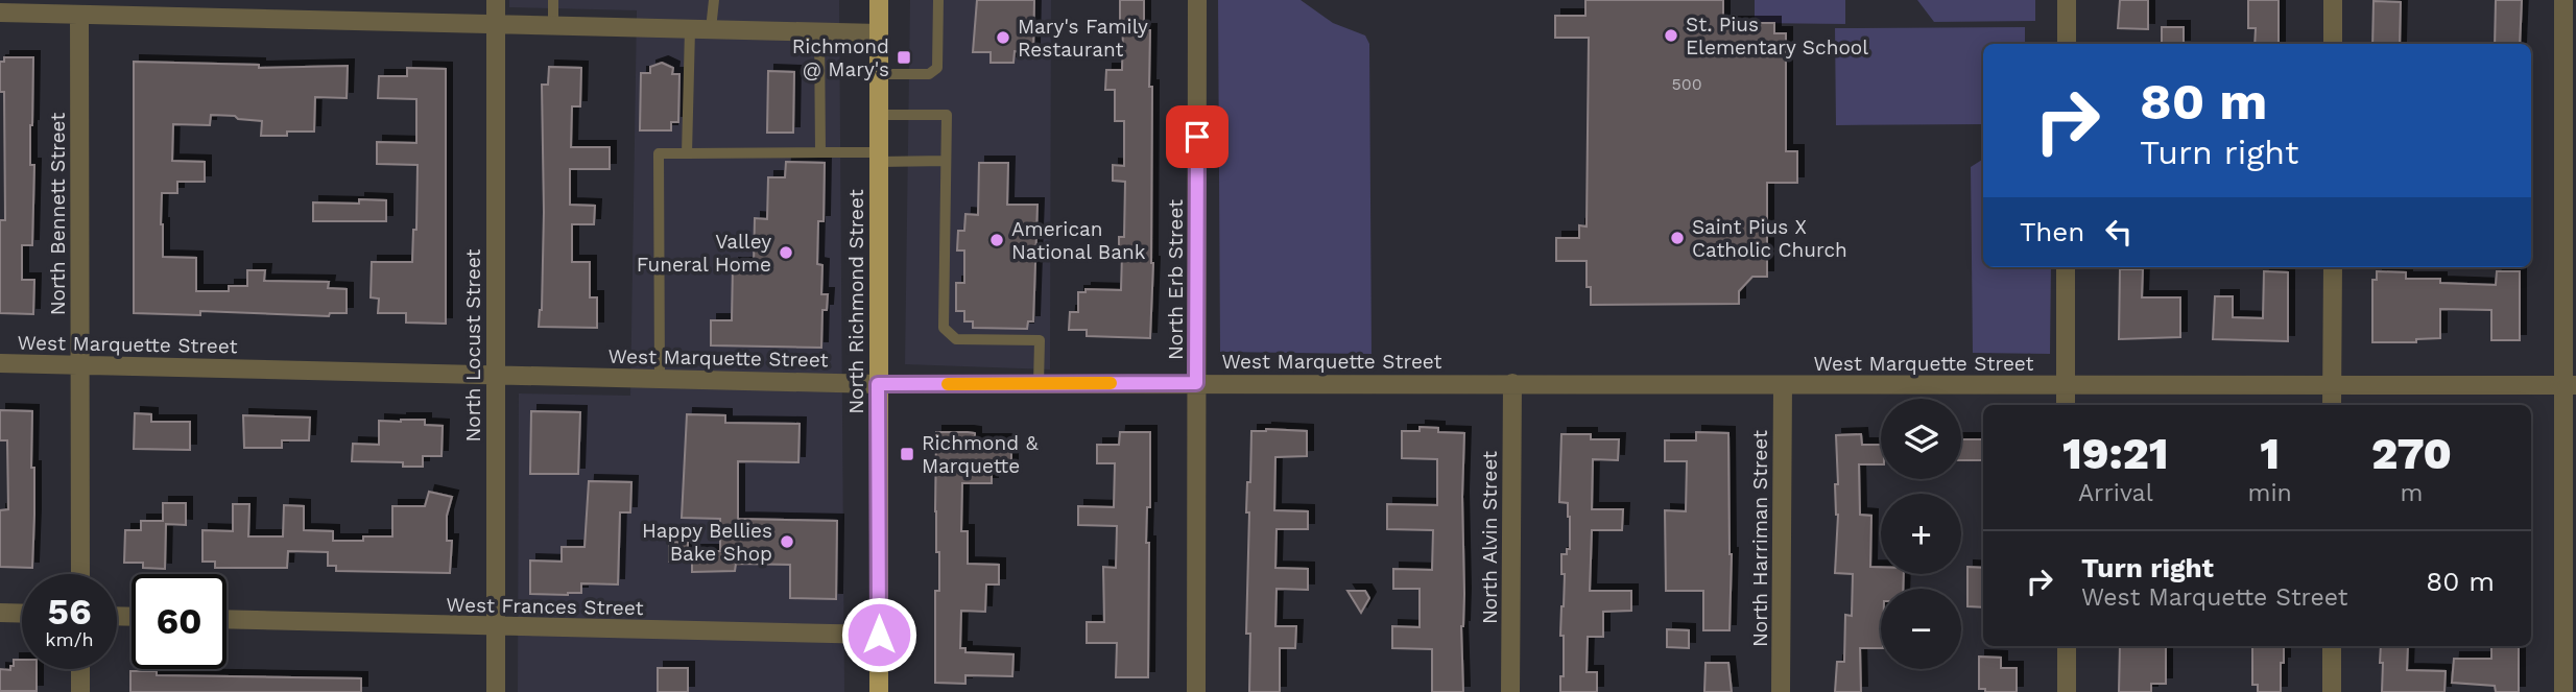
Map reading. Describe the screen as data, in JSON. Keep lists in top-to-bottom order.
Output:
{
  "streets": {
    "main road": ["North Richmond Street"],
    "street": [
      "North Bennett Street",
      "North Erb Street",
      "West Marquette Street",
      "North Locust Street",
      "North Alvin Street",
      "North Harriman Street",
      "West Frances Street"
    ]
  },
  "crossings": [
    ["North Bennett Street", "West Marquette Street"],
    ["North Erb Street", "West Marquette Street"],
    ["North Richmond Street", "West Marquette Street"],
    ["North Richmond Street", "West Frances Street"],
    ["West Marquette Street", "North Locust Street"],
    ["West Marquette Street", "North Alvin Street"],
    ["West Marquette Street", "North Harriman Street"],
    ["North Locust Street", "West Frances Street"]
  ],
  "places": {
    "other": [
      "St. Pius Elementary School",
      "Mary's Family Restaurant",
      "Saint Pius X Catholic Church",
      "American National Bank",
      "Valley Funeral Home",
      "Happy Bellies Bake Shop"
    ],
    "transit": ["Richmond @ Mary's", "Richmond & Marquette"]
  },
  "house_numbers": ["500"],
  "page": {
    "turn": ["80 m", "Turn right"],
    "then": "Then",
    "map_buttons": ["+", "−"],
    "eta": [
      "19:21",
      "Arrival",
      "1",
      "min",
      "270",
      "m"
    ],
    "list": [
      {
        "name": "Turn right",
        "note": "West Marquette Street",
        "value": "80 m"
      }
    ],
    "speed": "56 km/h",
    "limit": "60"
  }
}
